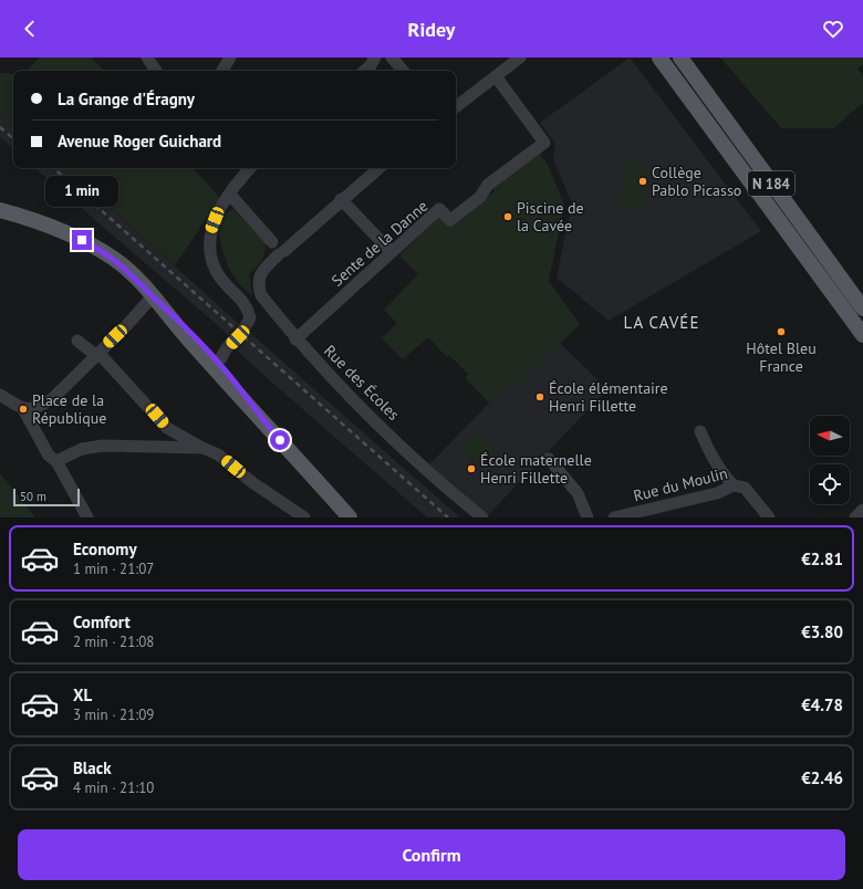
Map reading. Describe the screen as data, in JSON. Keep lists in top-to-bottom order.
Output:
{
  "streets": {
    "main road": ["N 184"],
    "street": ["Sente de la Danne", "Rue des Écoles", "Rue du Moulin"]
  },
  "crossings": [
    ["Sente de la Danne", "Rue des Écoles"]
  ],
  "districts": ["LA CAVÉE"],
  "places": [
    "Collège Pablo Picasso",
    "Piscine de la Cavée",
    "Hôtel Bleu France",
    "École élémentaire Henri Fillette",
    "Place de la République",
    "École maternelle Henri Fillette"
  ],
  "scale_bar": "50 m",
  "north": "left",
  "page": {
    "header": "Ridey",
    "banner": ["La Grange d'Éragny", "Avenue Roger Guichard"],
    "bubble": "1 min",
    "scale": "50 m",
    "list": [
      {
        "name": "Economy",
        "note": "1 min · 21:07",
        "value": "€2.81"
      },
      {
        "name": "Comfort",
        "note": "2 min · 21:08",
        "value": "€3.80"
      },
      {
        "name": "XL",
        "note": "3 min · 21:09",
        "value": "€4.78"
      },
      {
        "name": "Black",
        "note": "4 min · 21:10",
        "value": "€2.46"
      }
    ],
    "buttons": "Confirm"
  }
}
